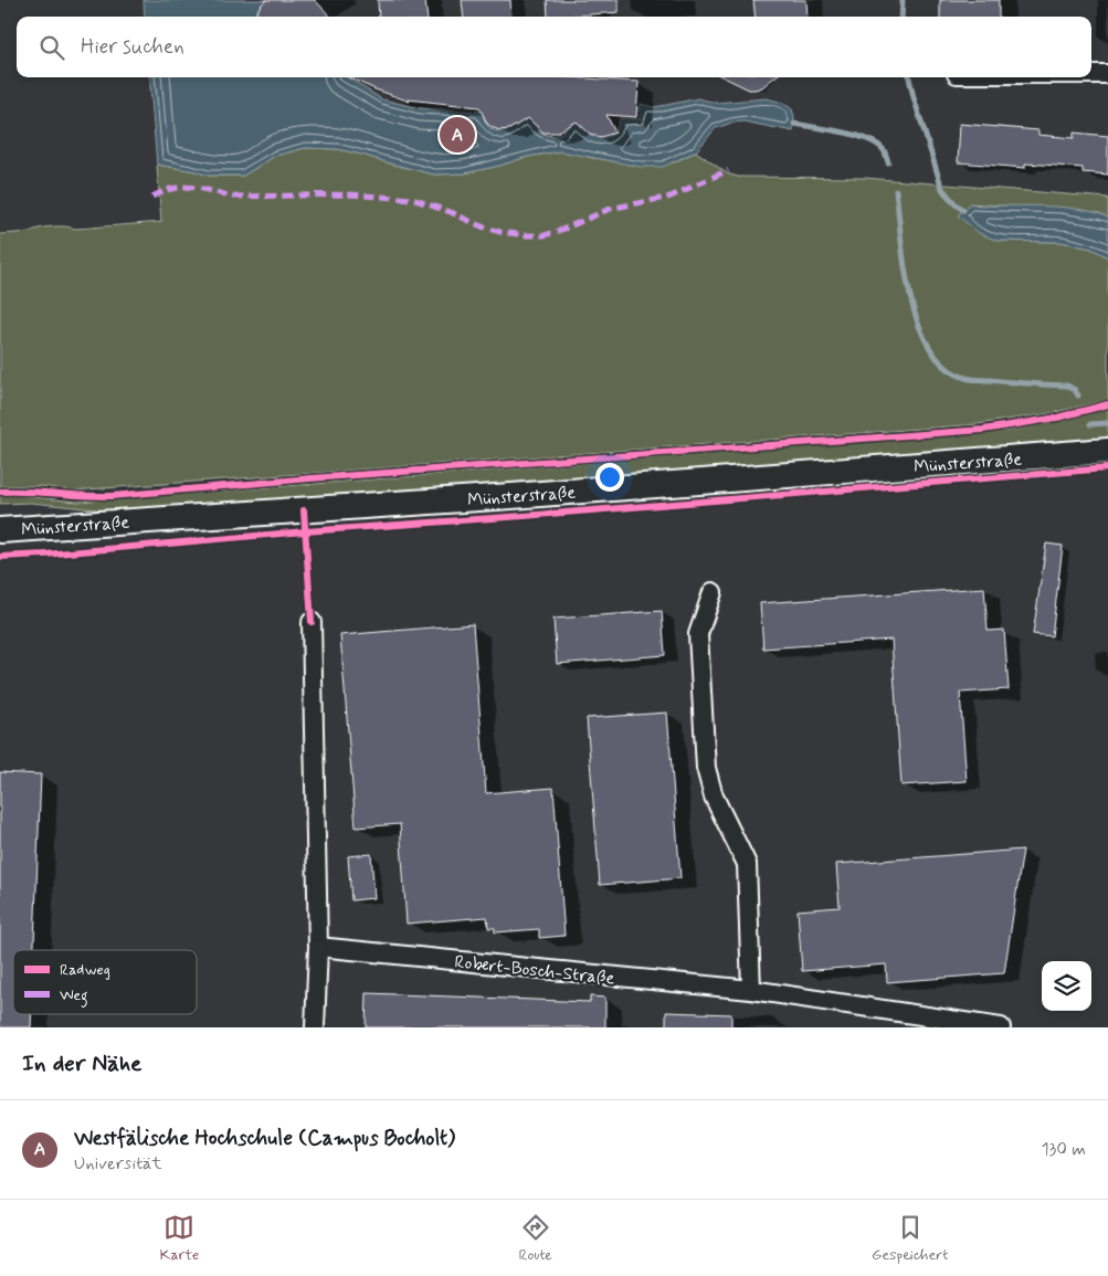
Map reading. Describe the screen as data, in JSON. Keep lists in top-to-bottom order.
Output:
{
  "streets": {
    "main road": ["Münsterstraße"],
    "street": ["Robert-Bosch-Straße"]
  },
  "legend": ["Radweg", "Weg"],
  "page": {
    "search": "Hier suchen",
    "pins": "A",
    "heading": "In der Nähe",
    "list": [
      {
        "mark": "A",
        "name": "Westfälische Hochschule (Campus Bocholt)",
        "note": "Universität",
        "value": "130 m"
      }
    ],
    "nav": ["Karte", "Route", "Gespeichert"]
  }
}
